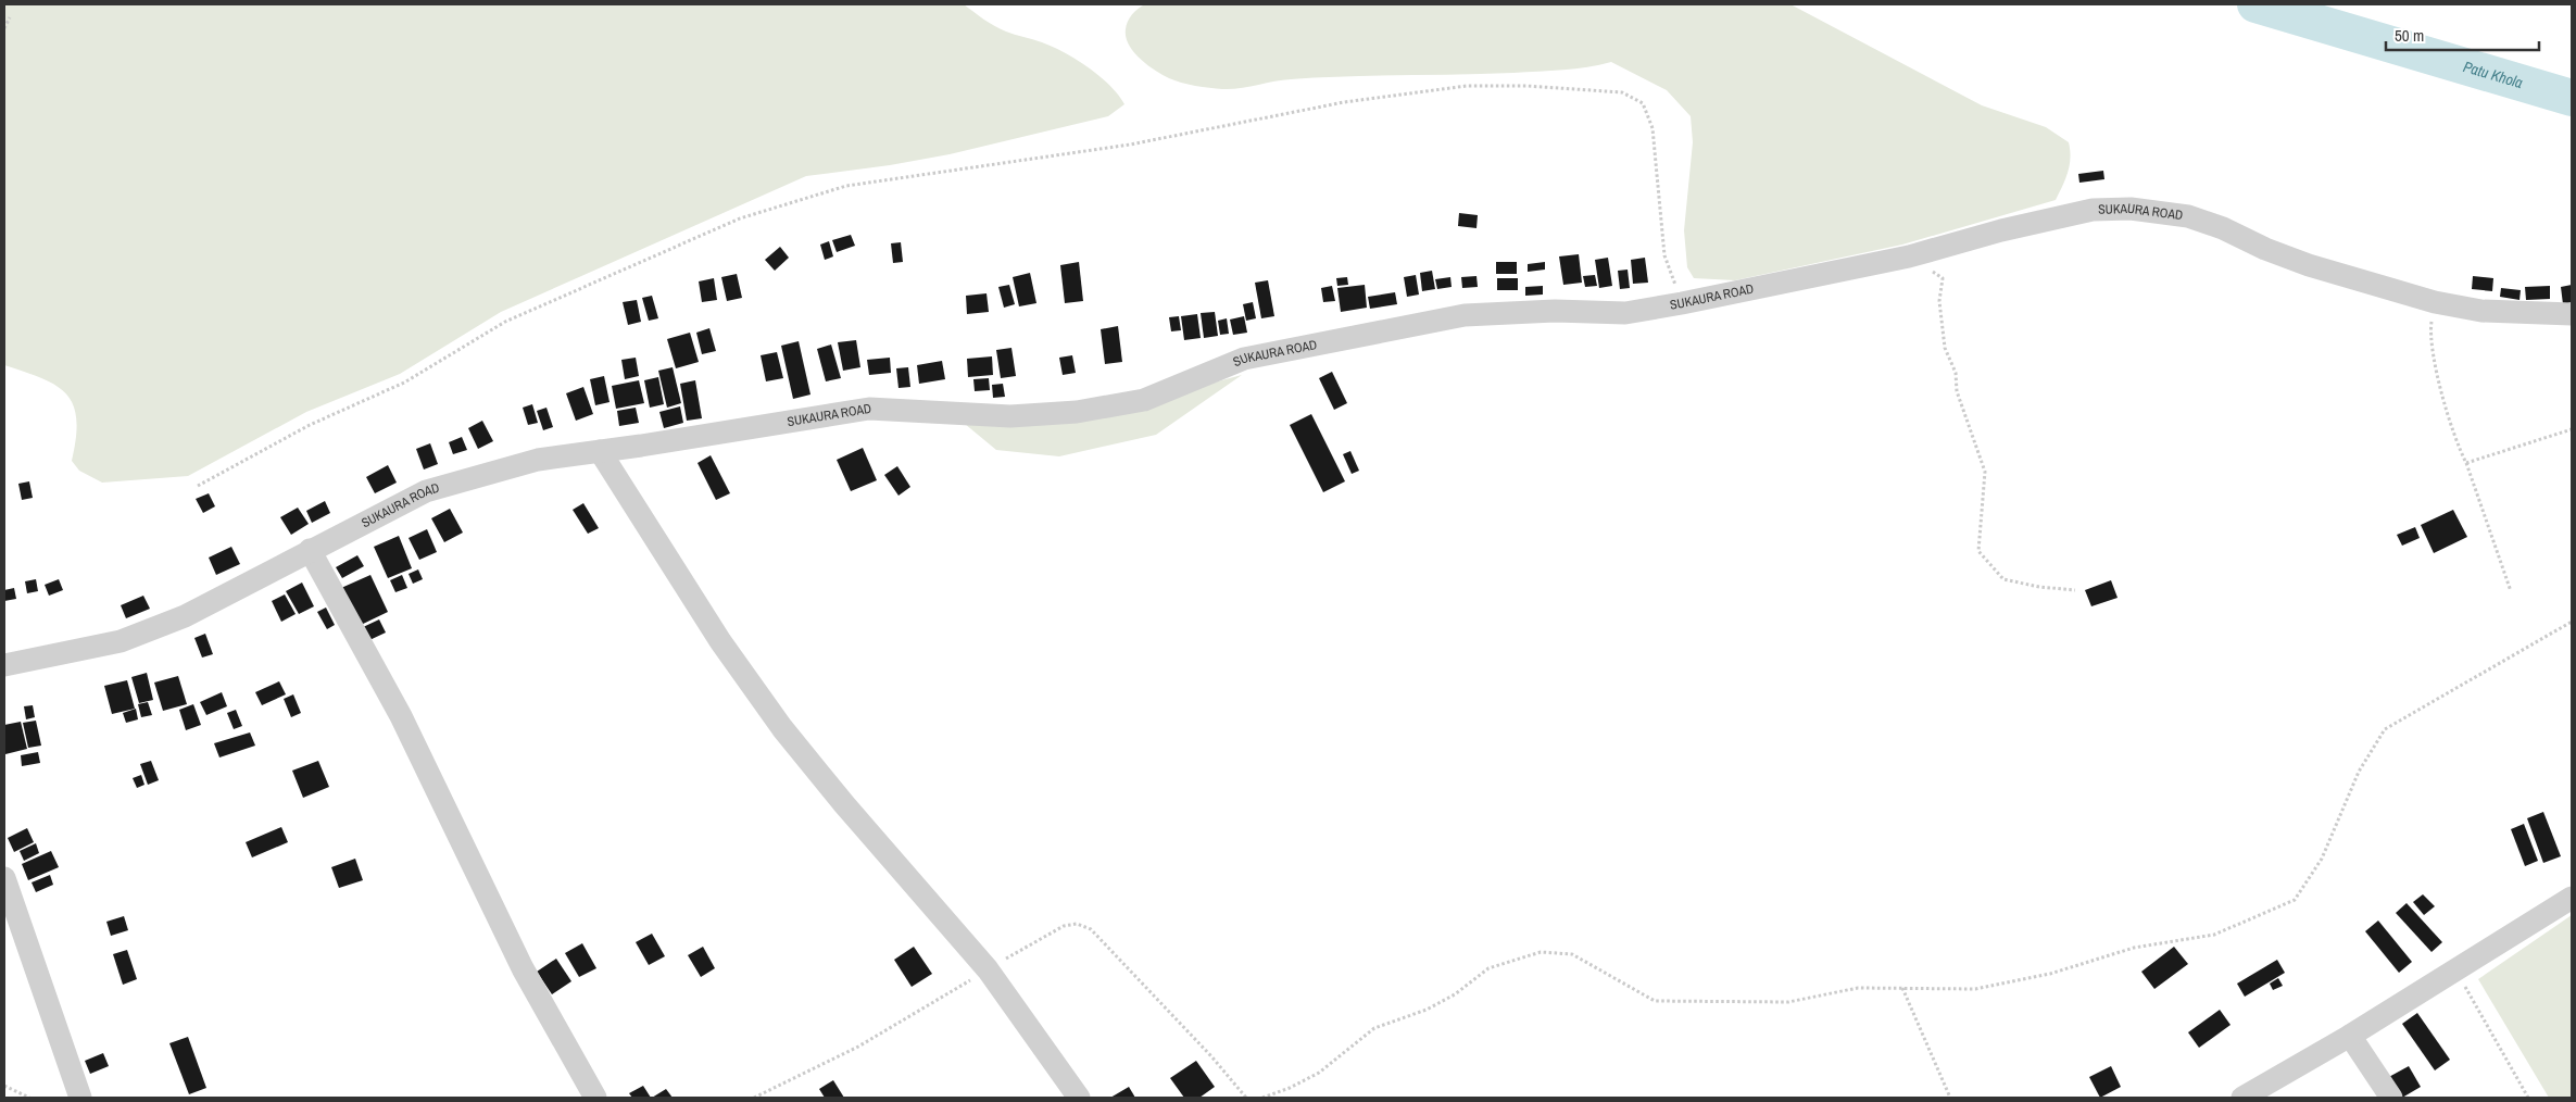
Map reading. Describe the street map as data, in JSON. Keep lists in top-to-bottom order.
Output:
{
  "streets": {
    "street": ["SUKAURA ROAD"]
  },
  "water": ["Patu Khola"],
  "scale_bar": "50 m"
}
